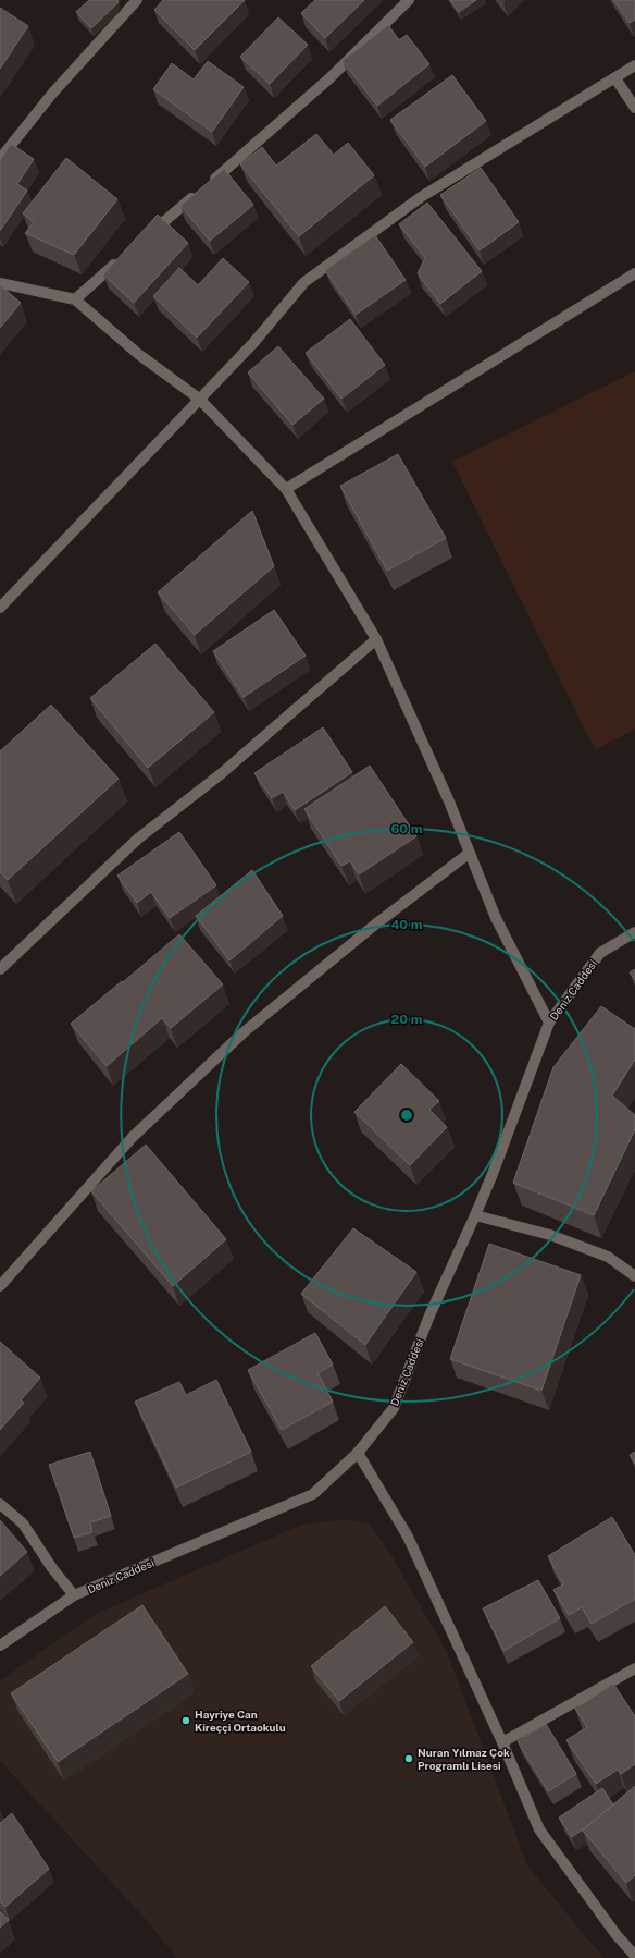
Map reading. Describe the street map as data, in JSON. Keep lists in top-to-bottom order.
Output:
{
  "streets": {
    "street": ["Deniz Caddesi"]
  },
  "places": ["Hayriye Can Kireççi Ortaokulu", "Nuran Yılmaz Çok Programlı Lisesi"],
  "rings": ["60 m", "40 m", "20 m"]
}
